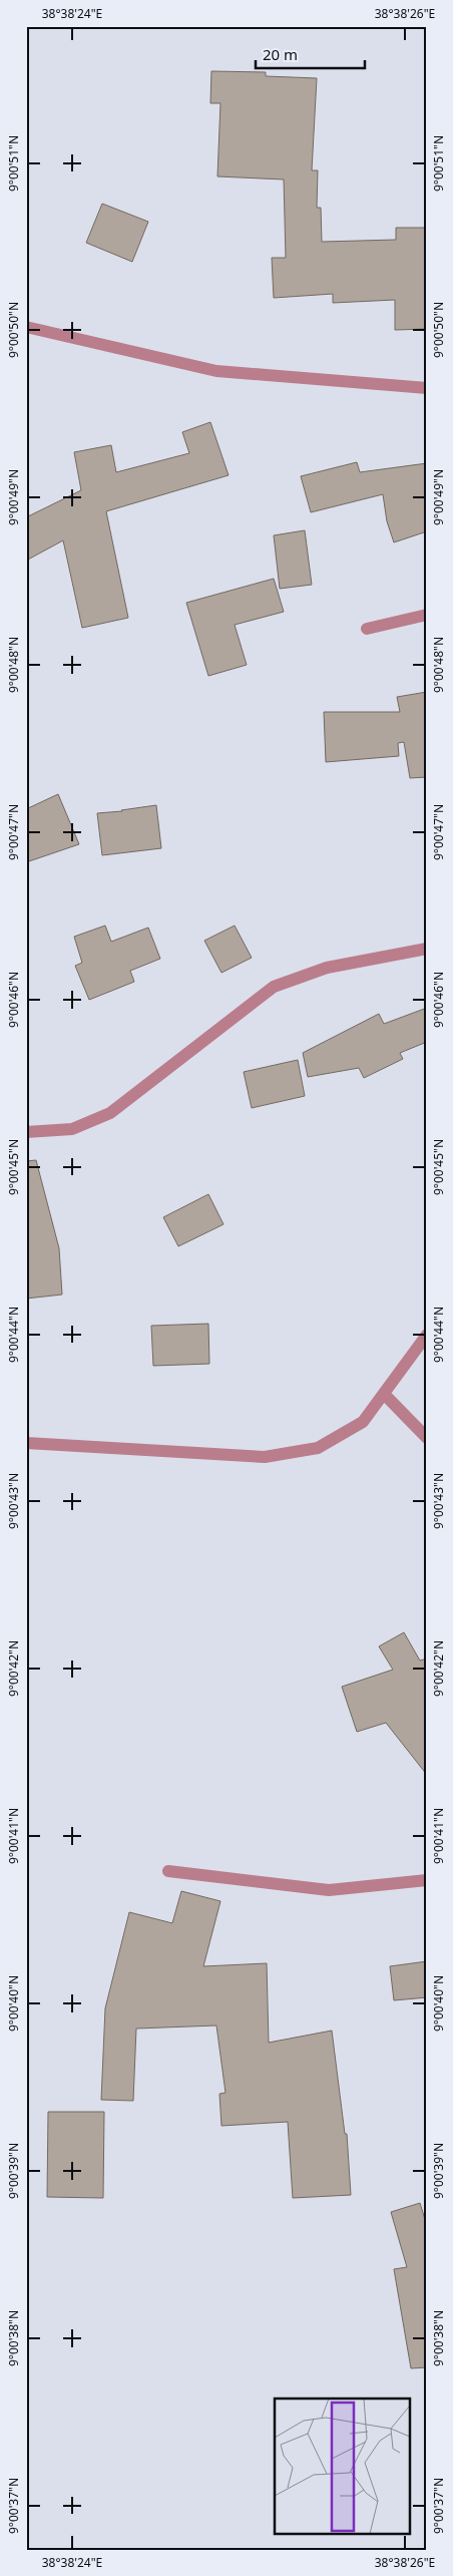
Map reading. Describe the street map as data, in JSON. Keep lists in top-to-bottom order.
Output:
{
  "scale_bar": "20 m",
  "coordinates": [
    "38°38'24\"E",
    "38°38'26\"E",
    "9°00'51\"N",
    "9°00'50\"N",
    "9°00'49\"N",
    "9°00'48\"N",
    "9°00'47\"N",
    "9°00'46\"N",
    "9°00'45\"N",
    "9°00'44\"N",
    "9°00'43\"N",
    "9°00'42\"N",
    "9°00'41\"N",
    "9°00'40\"N",
    "9°00'39\"N",
    "9°00'38\"N",
    "9°00'37\"N"
  ]
}
